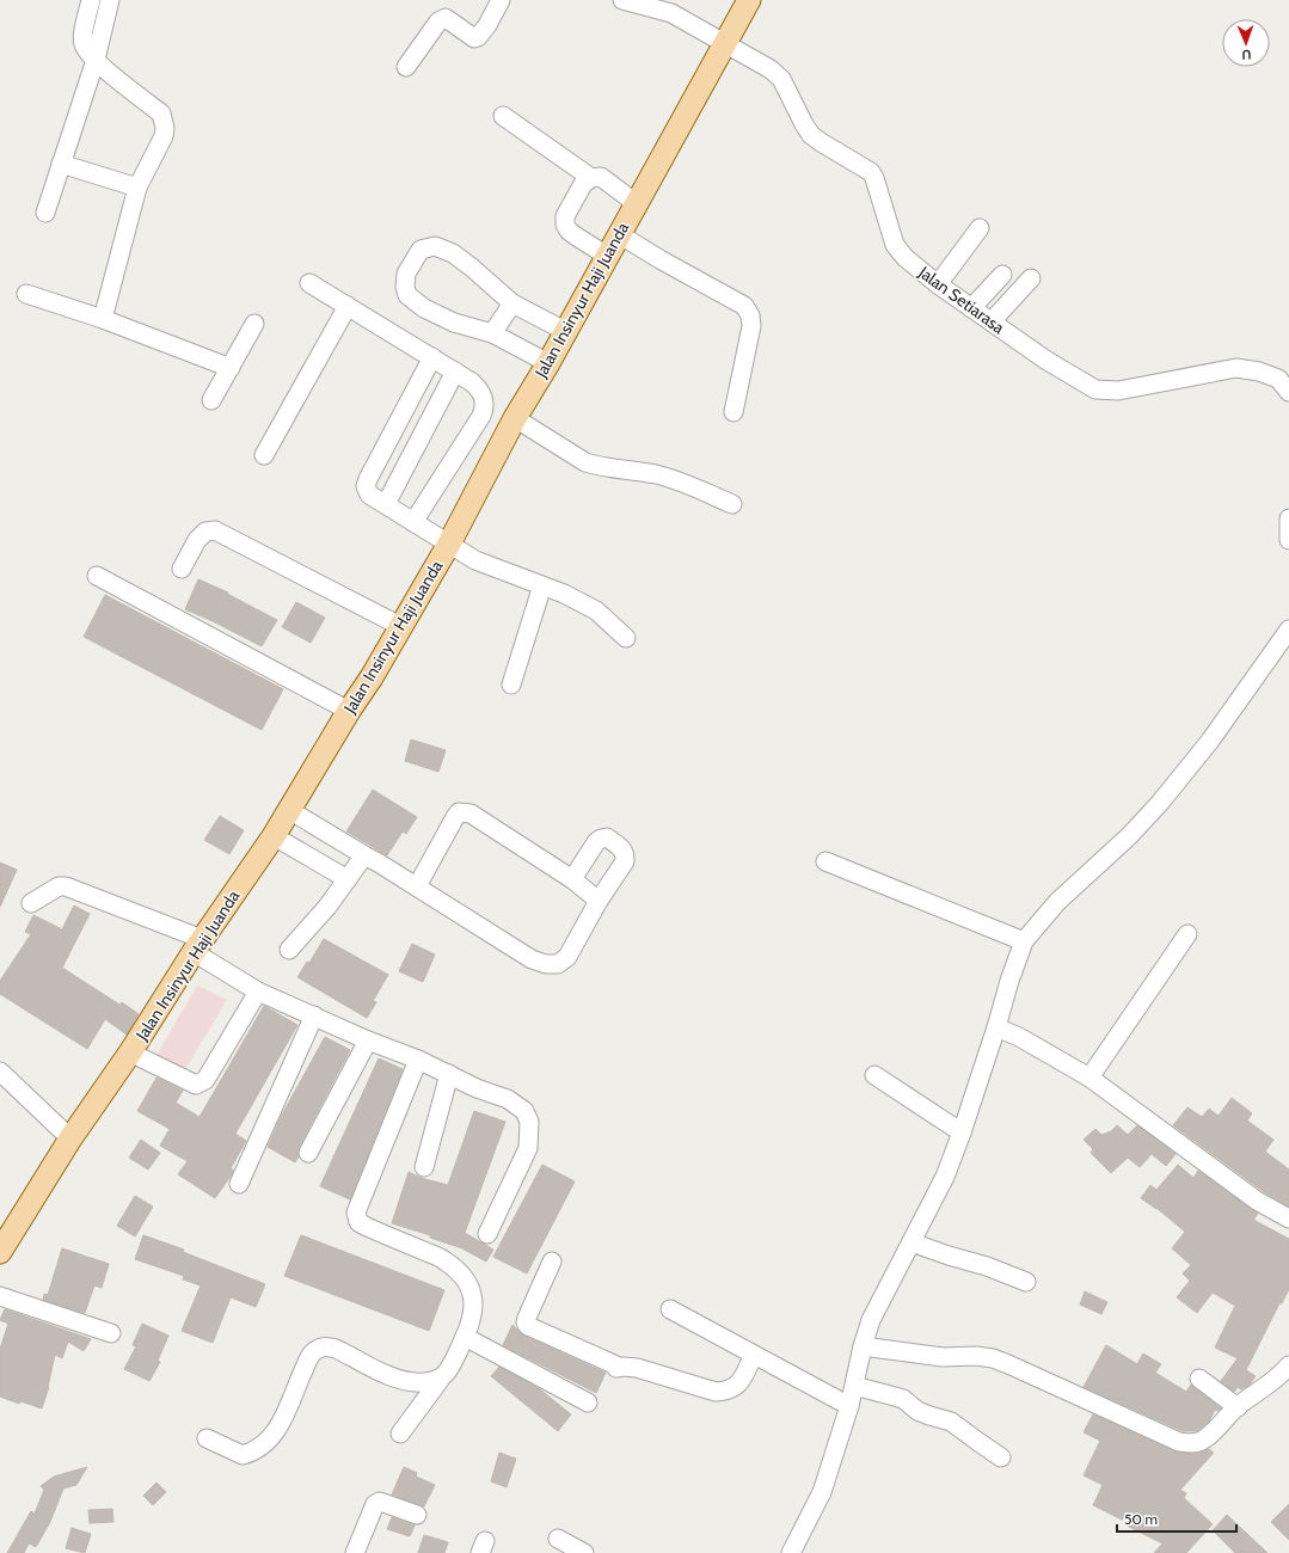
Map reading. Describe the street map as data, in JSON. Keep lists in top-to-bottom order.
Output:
{
  "streets": {
    "main road": ["Jalan Insinyur Haji Juanda"],
    "street": ["Jalan Setiarasa"]
  },
  "crossings": [
    ["Jalan Insinyur Haji Juanda", "Jalan Setiarasa"]
  ],
  "scale_bar": "50 m",
  "north": "bottom"
}
